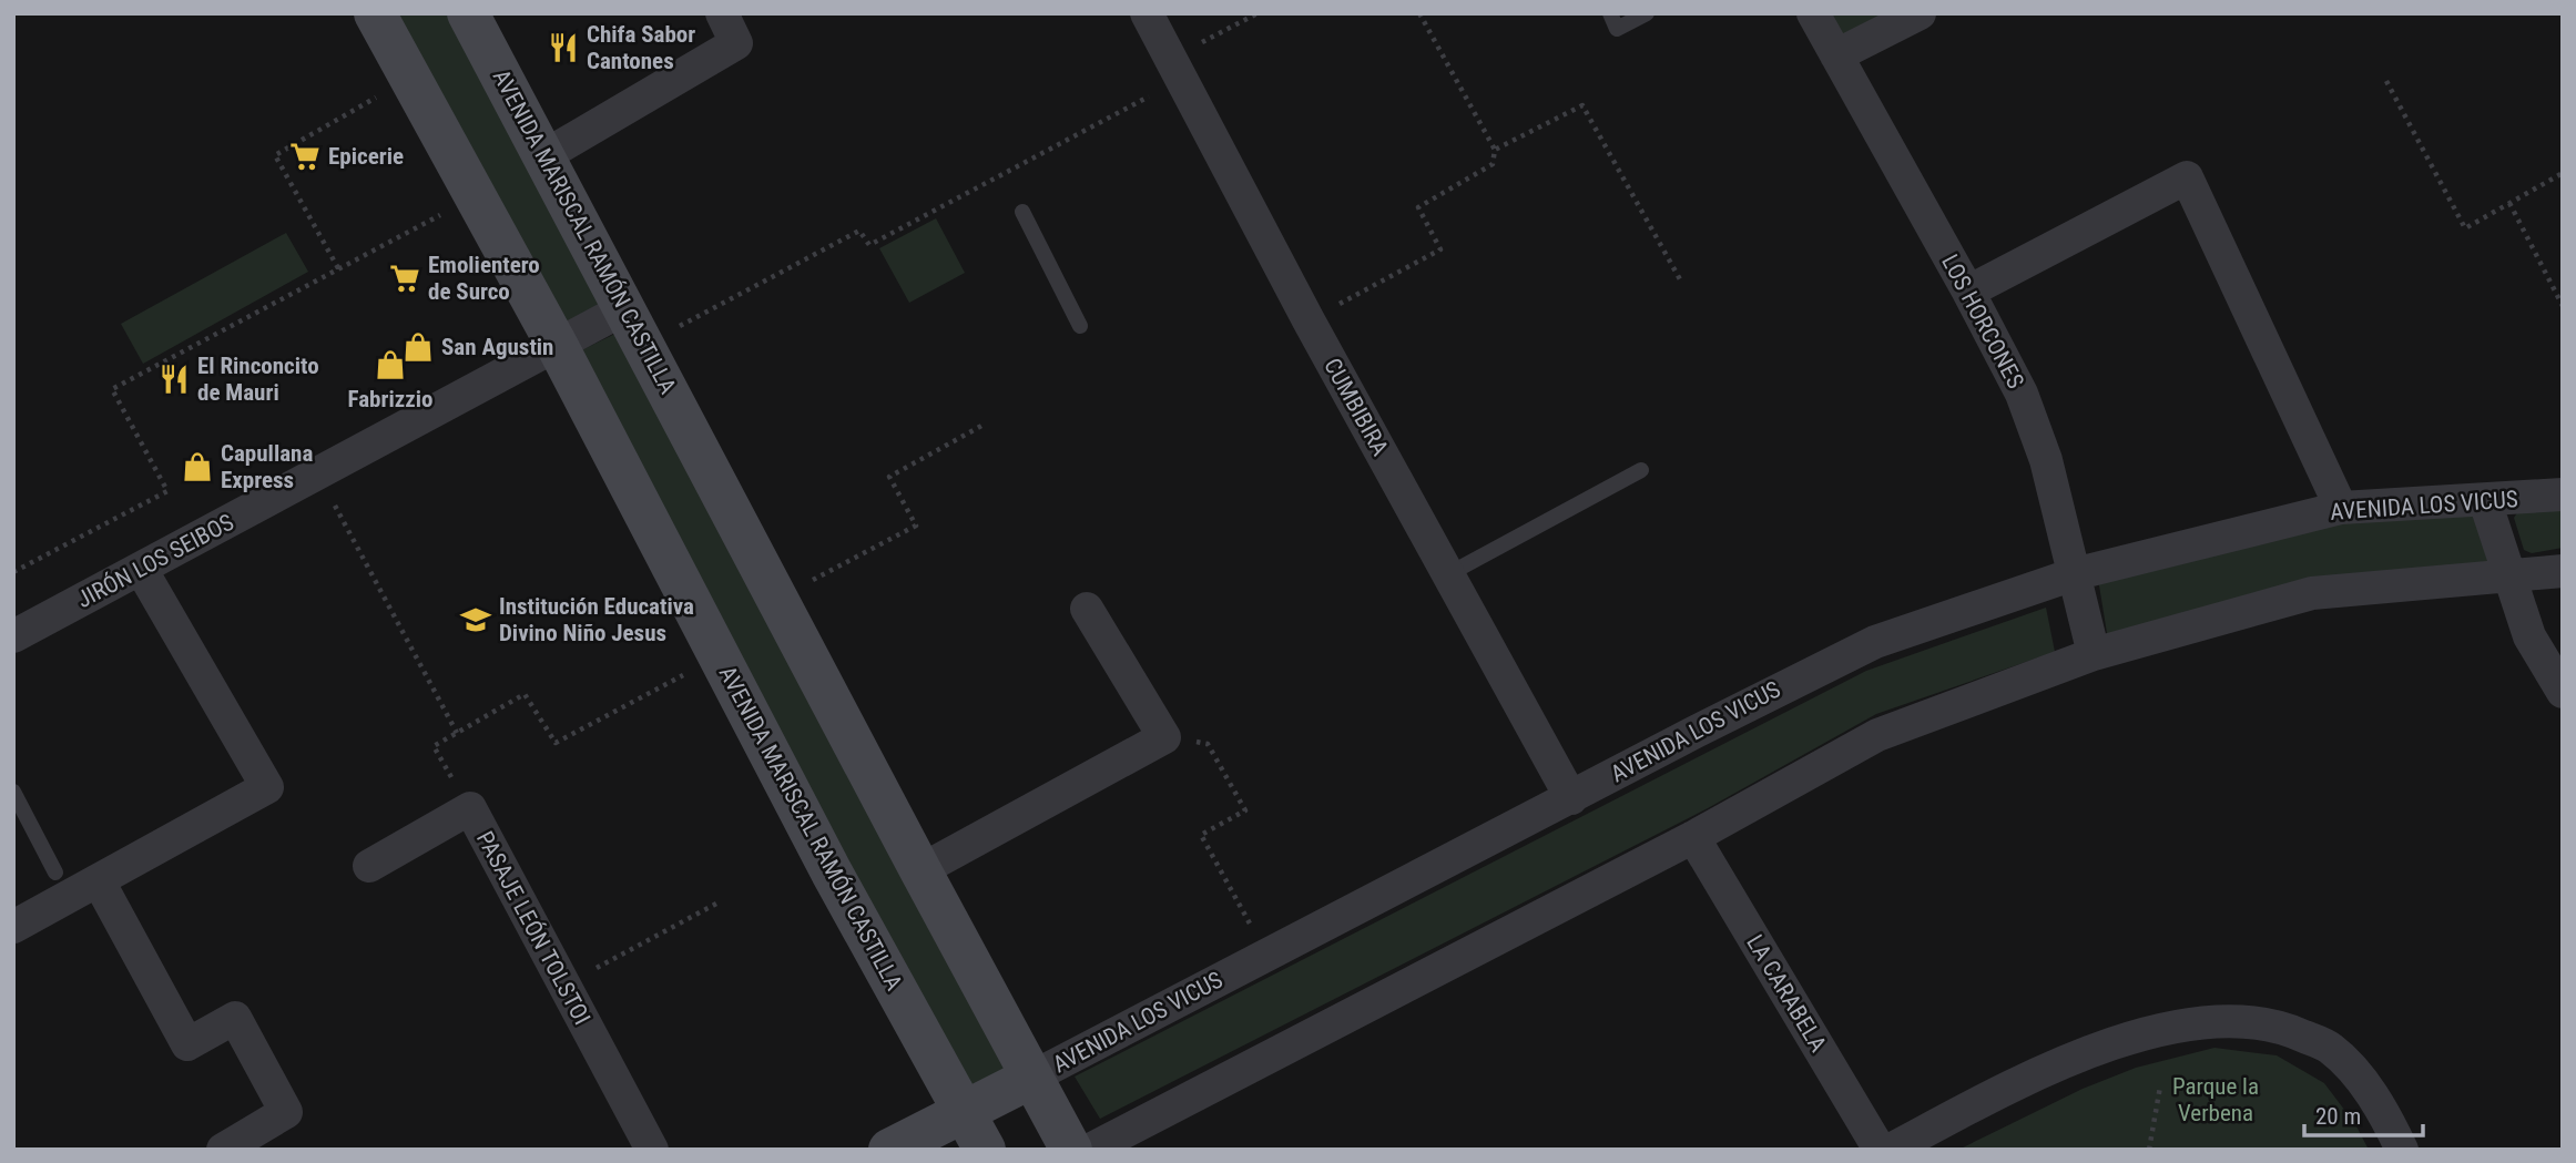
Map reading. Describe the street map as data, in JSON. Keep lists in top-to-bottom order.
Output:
{
  "streets": {
    "main road": ["AVENIDA MARISCAL RAMÓN CASTILLA", "AVENIDA LOS VICUS"],
    "street": [
      "LOS HORCONES",
      "CUMBIBIRA",
      "JIRÓN LOS SEIBOS",
      "PASAJE LEÓN TOLSTOI",
      "LA CARABELA"
    ]
  },
  "crossings": [
    ["AVENIDA MARISCAL RAMÓN CASTILLA", "AVENIDA LOS VICUS"],
    ["AVENIDA MARISCAL RAMÓN CASTILLA", "JIRÓN LOS SEIBOS"],
    ["LOS HORCONES", "AVENIDA LOS VICUS"],
    ["CUMBIBIRA", "AVENIDA LOS VICUS"]
  ],
  "parks": ["Parque la Verbena"],
  "places": {
    "restaurant": ["Chifa Sabor Cantones", "El Rinconcito de Mauri"],
    "supermarket": ["Epicerie", "Emolientero de Surco"],
    "shop": ["San Agustin", "Fabrizzio", "Capullana Express"],
    "school or university": ["Institución Educativa Divino Niño Jesus"]
  },
  "scale_bar": "20 m"
}
